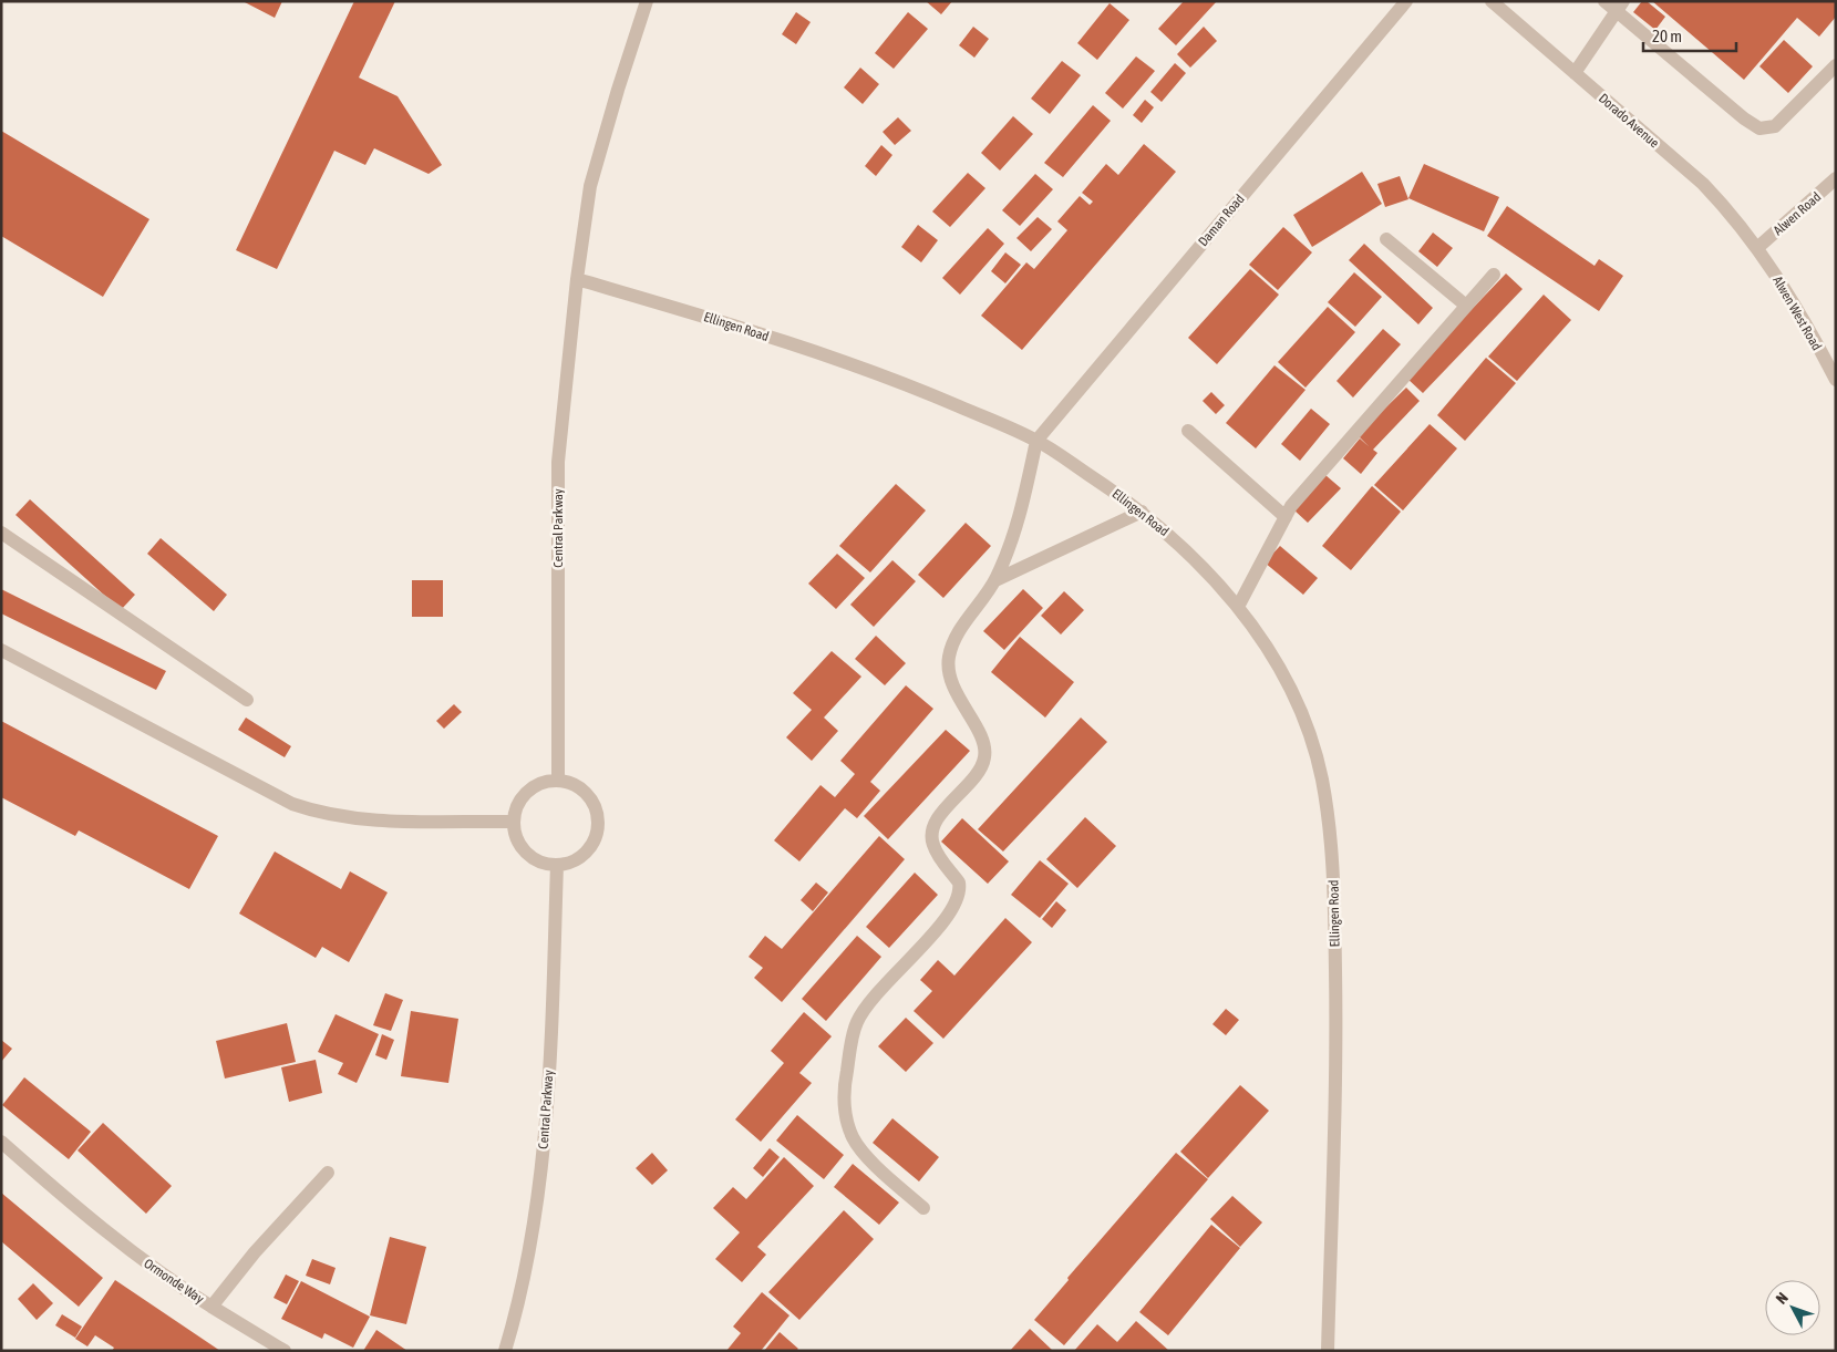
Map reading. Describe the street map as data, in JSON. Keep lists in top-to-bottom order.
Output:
{
  "streets": {
    "street": [
      "Dorado Avenue",
      "Alwen Road",
      "Daman Road",
      "Alwen West Road",
      "Ellingen Road",
      "Central Parkway",
      "Ormonde Way"
    ]
  },
  "crossings": [
    ["Dorado Avenue", "Alwen Road"],
    ["Dorado Avenue", "Alwen West Road"],
    ["Alwen Road", "Alwen West Road"],
    ["Daman Road", "Ellingen Road"],
    ["Ellingen Road", "Central Parkway"]
  ],
  "scale_bar": "20 m",
  "north": "top left"
}
